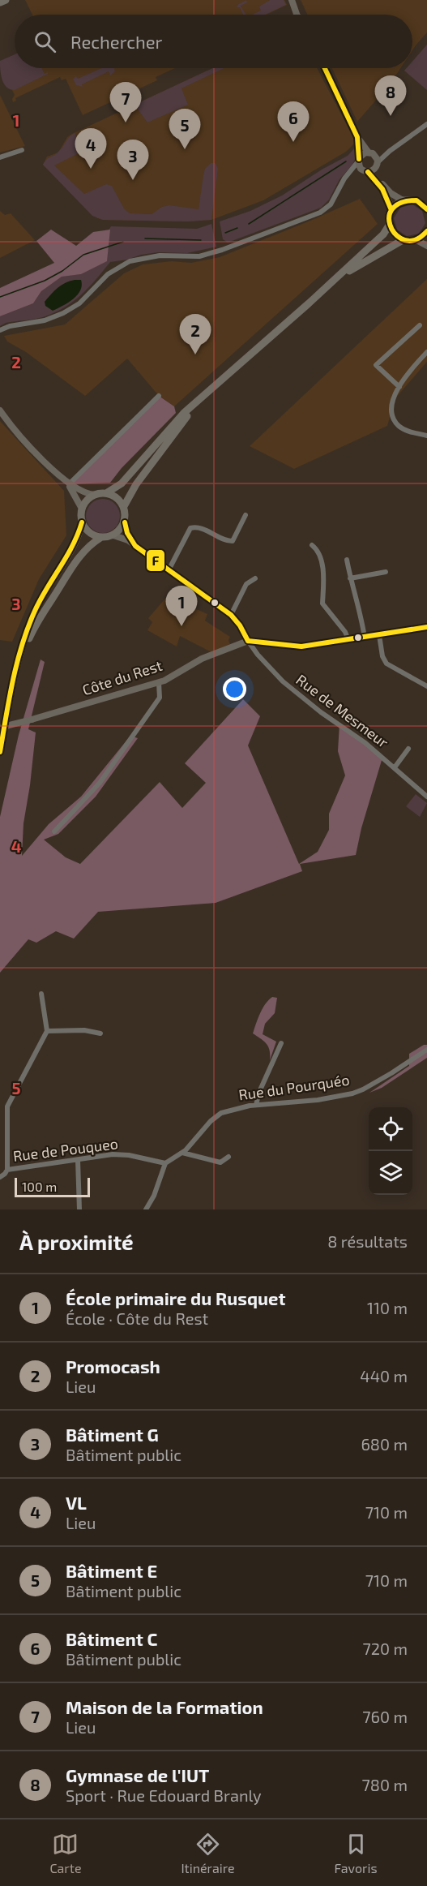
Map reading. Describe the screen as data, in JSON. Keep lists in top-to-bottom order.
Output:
{
  "streets": {
    "street": [
      "Côte du Rest",
      "Rue de Mesmeur",
      "Rue du Pourquéo",
      "Rue de Pouqueo"
    ]
  },
  "crossings": [
    ["Côte du Rest", "Rue de Mesmeur"],
    ["Rue du Pourquéo", "Rue de Pouqueo"]
  ],
  "lines": ["transit line F"],
  "scale_bar": "100 m",
  "page": {
    "search": "Rechercher",
    "pins": [
      "8",
      "7",
      "6",
      "5",
      "4",
      "3",
      "2",
      "1"
    ],
    "scale": "100 m",
    "heading": ["À proximité", "8 résultats"],
    "list": [
      {
        "mark": "1",
        "name": "École primaire du Rusquet",
        "note": "École · Côte du Rest",
        "value": "110 m"
      },
      {
        "mark": "2",
        "name": "Promocash",
        "note": "Lieu",
        "value": "440 m"
      },
      {
        "mark": "3",
        "name": "Bâtiment G",
        "note": "Bâtiment public",
        "value": "680 m"
      },
      {
        "mark": "4",
        "name": "VL",
        "note": "Lieu",
        "value": "710 m"
      },
      {
        "mark": "5",
        "name": "Bâtiment E",
        "note": "Bâtiment public",
        "value": "710 m"
      },
      {
        "mark": "6",
        "name": "Bâtiment C",
        "note": "Bâtiment public",
        "value": "720 m"
      },
      {
        "mark": "7",
        "name": "Maison de la Formation",
        "note": "Lieu",
        "value": "760 m"
      },
      {
        "mark": "8",
        "name": "Gymnase de l'IUT",
        "note": "Sport · Rue Edouard Branly",
        "value": "780 m"
      }
    ],
    "nav": ["Carte", "Itinéraire", "Favoris"]
  },
  "grid": {
    "rows": [
      "1",
      "2",
      "3",
      "4",
      "5"
    ]
  }
}
